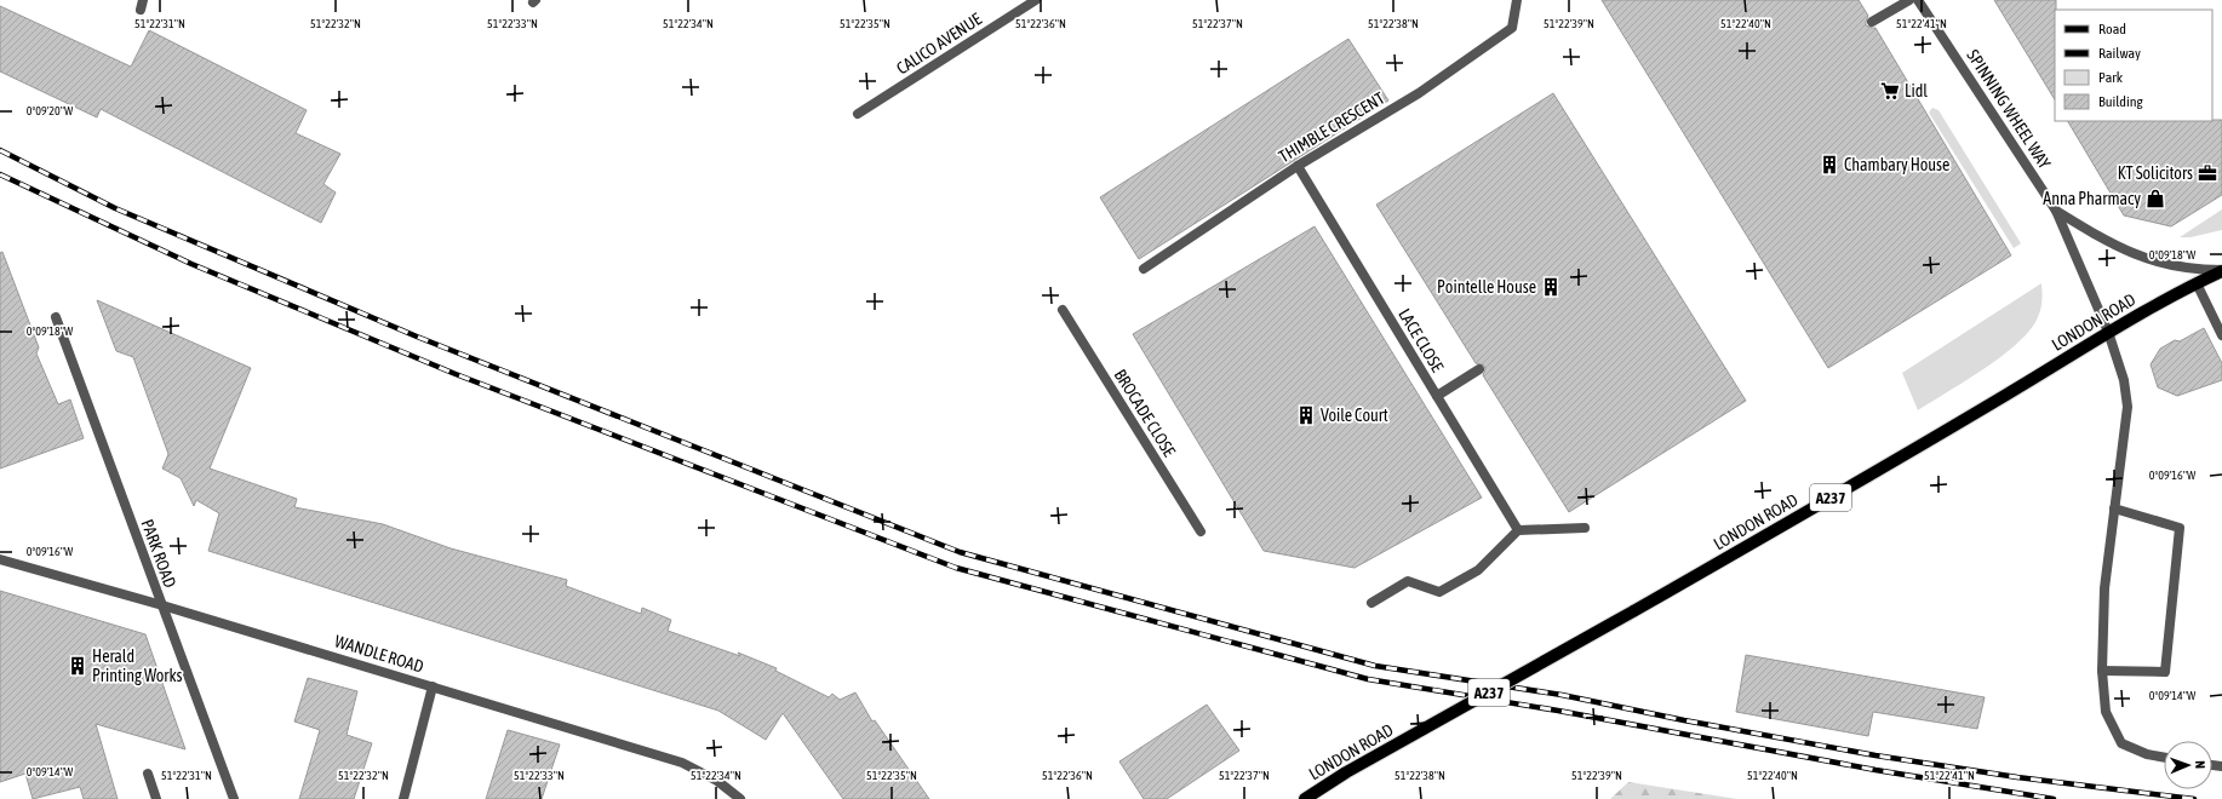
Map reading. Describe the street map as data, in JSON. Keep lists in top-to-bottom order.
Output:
{
  "streets": {
    "main road": ["LONDON ROAD", "A237"],
    "street": [
      "CALICO AVENUE",
      "SPINNING WHEEL WAY",
      "THIMBLE CRESCENT",
      "LACE CLOSE",
      "BROCADE CLOSE",
      "PARK ROAD",
      "WANDLE ROAD"
    ]
  },
  "crossings": [
    ["SPINNING WHEEL WAY", "LONDON ROAD"],
    ["THIMBLE CRESCENT", "LACE CLOSE"],
    ["PARK ROAD", "WANDLE ROAD"]
  ],
  "places": {
    "supermarket": ["Lidl"],
    "building": [
      "Chambary House",
      "Pointelle House",
      "Voile Court",
      "Herald Printing Works"
    ],
    "office": ["KT Solicitors"],
    "shop": ["Anna Pharmacy"]
  },
  "legend": [
    "Road",
    "Railway",
    "Park",
    "Building"
  ],
  "north": "right",
  "coordinates": [
    "51°22'31\"N",
    "51°22'32\"N",
    "51°22'33\"N",
    "51°22'34\"N",
    "51°22'35\"N",
    "51°22'36\"N",
    "51°22'37\"N",
    "51°22'38\"N",
    "51°22'39\"N",
    "51°22'40\"N",
    "51°22'41\"N",
    "0°09'20\"W",
    "0°09'18\"W",
    "0°09'16\"W",
    "0°09'14\"W"
  ]
}
